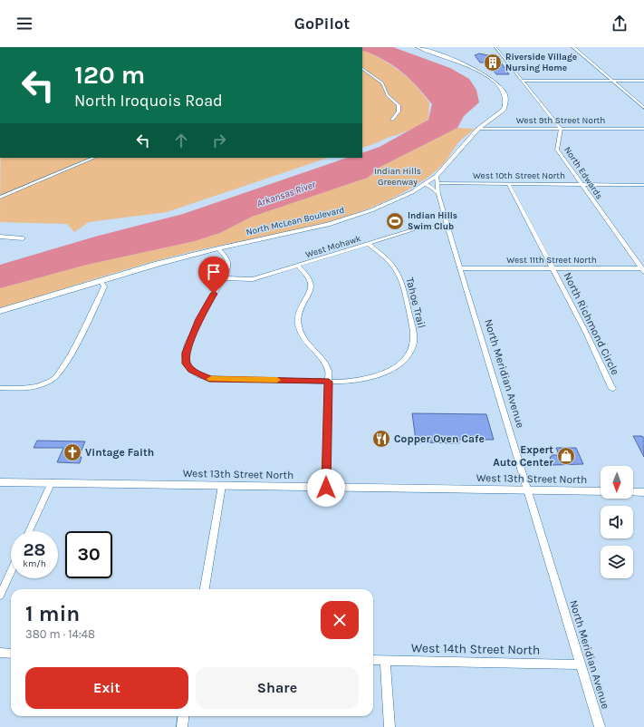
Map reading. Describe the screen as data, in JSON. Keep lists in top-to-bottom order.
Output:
{
  "streets": {
    "main road": ["North McLean Boulevard"],
    "street": [
      "West 9th Street North",
      "North Edwards",
      "West 10th Street North",
      "West Mohawk",
      "West 11th Street North",
      "Tahoe Trail",
      "North Richmond Circle",
      "North Meridian Avenue",
      "West 13th Street North",
      "West 14th Street North"
    ]
  },
  "crossings": [
    ["West 9th Street North", "North Edwards"],
    ["West 9th Street North", "North McLean Boulevard"],
    ["North Edwards", "West 10th Street North"],
    ["North Edwards", "West 11th Street North"],
    ["West 10th Street North", "North McLean Boulevard"],
    ["West 10th Street North", "North Richmond Circle"],
    ["West 10th Street North", "North Meridian Avenue"],
    ["North McLean Boulevard", "Tahoe Trail"],
    ["North McLean Boulevard", "North Meridian Avenue"],
    ["West Mohawk", "Tahoe Trail"],
    ["West Mohawk", "North Meridian Avenue"],
    ["West 11th Street North", "North Richmond Circle"],
    ["West 11th Street North", "North Meridian Avenue"],
    ["North Meridian Avenue", "West 13th Street North"],
    ["North Meridian Avenue", "West 14th Street North"]
  ],
  "water": ["Arkansas River"],
  "parks": ["Indian Hills Greenway"],
  "places": {
    "building": ["Riverside Village Nursing Home"],
    "sports": ["Indian Hills Swim Club"],
    "restaurant": ["Copper Oven Cafe"],
    "church": ["Vintage Faith"],
    "shop": ["Expert Auto Center"]
  },
  "north": "bottom",
  "page": {
    "header": "GoPilot",
    "turn": ["120 m", "North Iroquois Road"],
    "speed": "28 km/h",
    "limit": "30",
    "heading": ["1 min", "380 m · 14:48"],
    "buttons": ["Exit", "Share"]
  }
}
